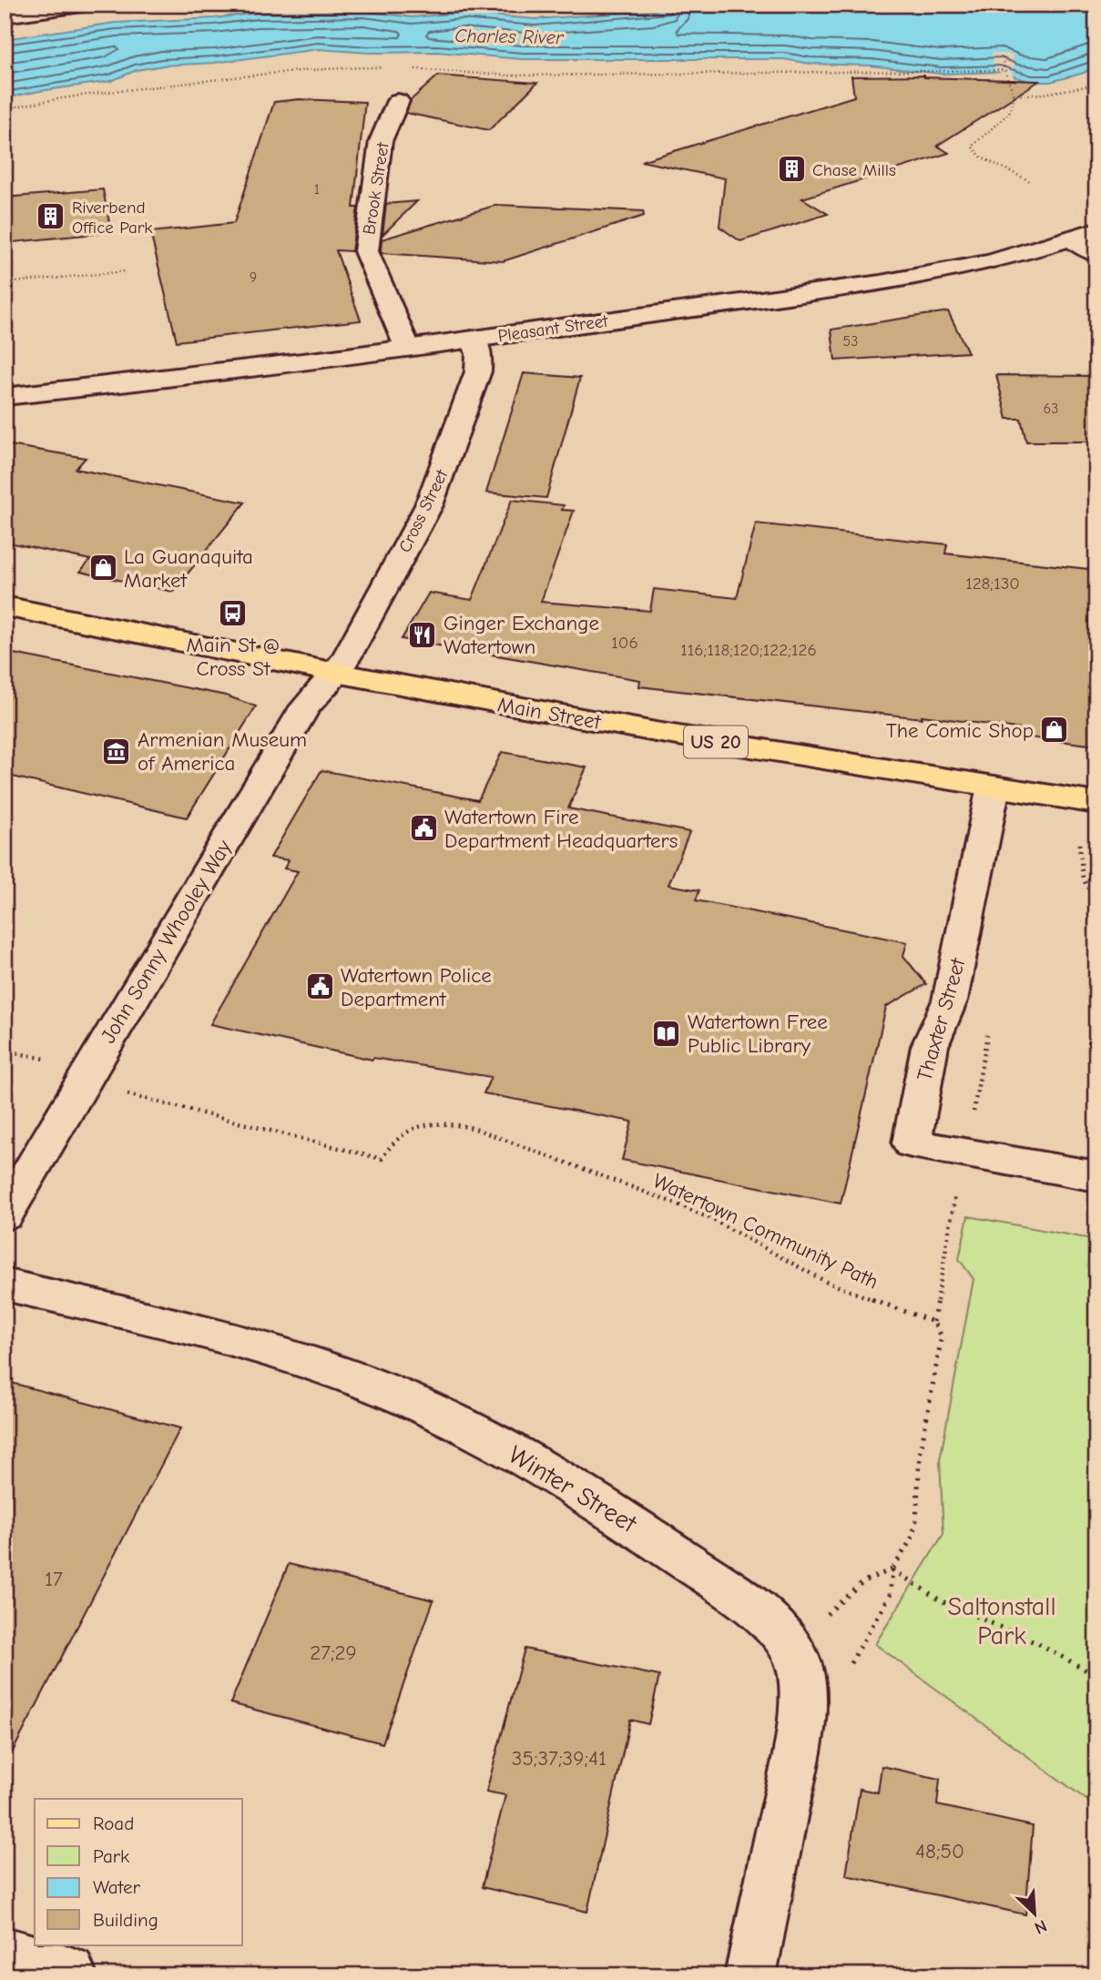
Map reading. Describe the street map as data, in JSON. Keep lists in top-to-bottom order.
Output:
{
  "streets": {
    "main road": ["Main Street", "US 20"],
    "street": [
      "Brook Street",
      "Pleasant Street",
      "Cross Street",
      "John Sonny Whooley Way",
      "Thaxter Street",
      "Winter Street"
    ],
    "path": ["Watertown Community Path"]
  },
  "crossings": [
    ["Brook Street", "Pleasant Street"],
    ["Pleasant Street", "Cross Street"],
    ["Cross Street", "Main Street"],
    ["Cross Street", "John Sonny Whooley Way"],
    ["Main Street", "John Sonny Whooley Way"],
    ["Main Street", "Thaxter Street"]
  ],
  "water": ["Charles River"],
  "parks": ["Saltonstall Park"],
  "places": {
    "building": ["Chase Mills", "Riverbend Office Park"],
    "shop": ["La Guanaquita Market", "The Comic Shop"],
    "bus stop": ["Main St @ Cross St"],
    "restaurant": ["Ginger Exchange Watertown"],
    "museum": ["Armenian Museum of America"],
    "public building": ["Watertown Fire Department Headquarters", "Watertown Police Department"],
    "library": ["Watertown Free Public Library"]
  },
  "house_numbers": [
    "1",
    "9",
    "53",
    "63",
    "128;130",
    "106",
    "116;118;120;122;126",
    "17",
    "27;29",
    "35;37;39;41",
    "48;50"
  ],
  "legend": [
    "Road",
    "Park",
    "Water",
    "Building"
  ],
  "north": "bottom right"
}
